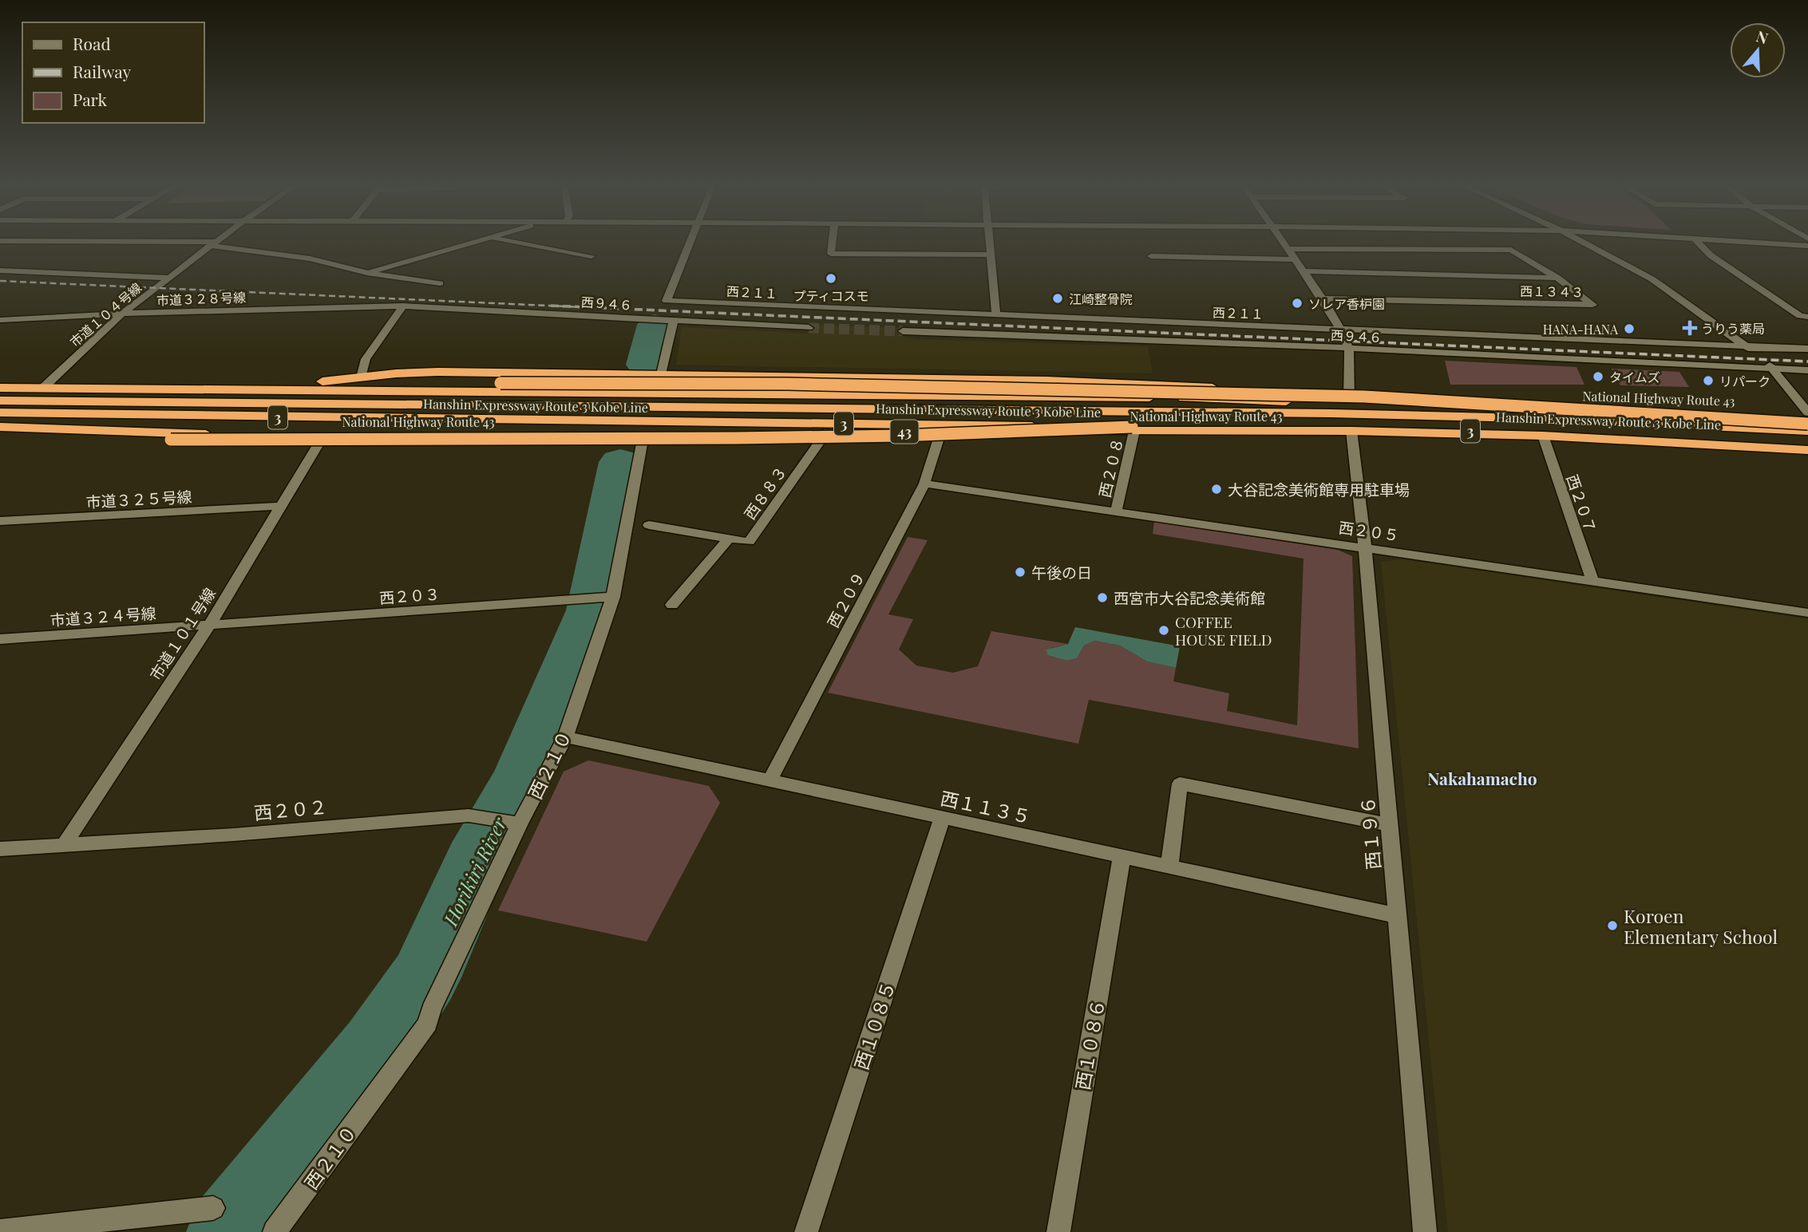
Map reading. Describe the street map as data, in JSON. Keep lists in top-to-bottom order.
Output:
{
  "streets": {
    "highway": [
      "National Highway Route 43",
      "Hanshin Expressway Route 3 Kobe Line",
      "3",
      "43"
    ],
    "street": [
      "西１３４３",
      "西２１１",
      "市道３２８号線",
      "西９４６",
      "市道１０４号線",
      "西２０８",
      "西８８３",
      "市道３２５号線",
      "西２０７",
      "西２０５",
      "西２０３",
      "西２０９",
      "市道３２４号線",
      "市道１０１号線",
      "西２１０",
      "西１１３５",
      "西２０２",
      "西１９６",
      "西１０８５",
      "西１０８６"
    ]
  },
  "crossings": [
    ["市道３２８号線", "西９４６"],
    ["市道３２８号線", "市道１０４号線"],
    ["市道１０４号線", "National Highway Route 43"],
    ["National Highway Route 43", "Hanshin Expressway Route 3 Kobe Line"],
    ["National Highway Route 43", "西２０８"],
    ["National Highway Route 43", "西８８３"],
    ["National Highway Route 43", "西２０７"],
    ["National Highway Route 43", "西２０９"],
    ["National Highway Route 43", "市道１０１号線"],
    ["National Highway Route 43", "西２１０"],
    ["National Highway Route 43", "西１９６"],
    ["Hanshin Expressway Route 3 Kobe Line", "西２０８"],
    ["西２０８", "西２０５"],
    ["市道３２５号線", "市道１０１号線"],
    ["西２０７", "西２０５"],
    ["西２０５", "西２０９"],
    ["西２０５", "西１９６"],
    ["西２０３", "市道３２４号線"],
    ["西２０３", "市道１０１号線"],
    ["西２０３", "西２１０"],
    ["西２０９", "西１１３５"],
    ["市道３２４号線", "市道１０１号線"],
    ["市道１０１号線", "西２０２"],
    ["西２１０", "西１１３５"],
    ["西２１０", "西２０２"],
    ["西１１３５", "西１９６"],
    ["西１１３５", "西１０８５"],
    ["西１１３５", "西１０８６"]
  ],
  "districts": ["Nakahamacho"],
  "water": ["Horikiri River"],
  "places": {
    "other": [
      "プティコスモ",
      "江崎整骨院",
      "ソレア香枦園",
      "HANA-HANA",
      "タイムズ",
      "リパーク",
      "大谷記念美術館専用駐車場",
      "午後の日",
      "西宮市大谷記念美術館",
      "COFFEE HOUSE FIELD",
      "Koroen Elementary School"
    ],
    "health": ["うりう薬局"]
  },
  "legend": ["Road", "Railway", "Park"],
  "north": "top"
}
